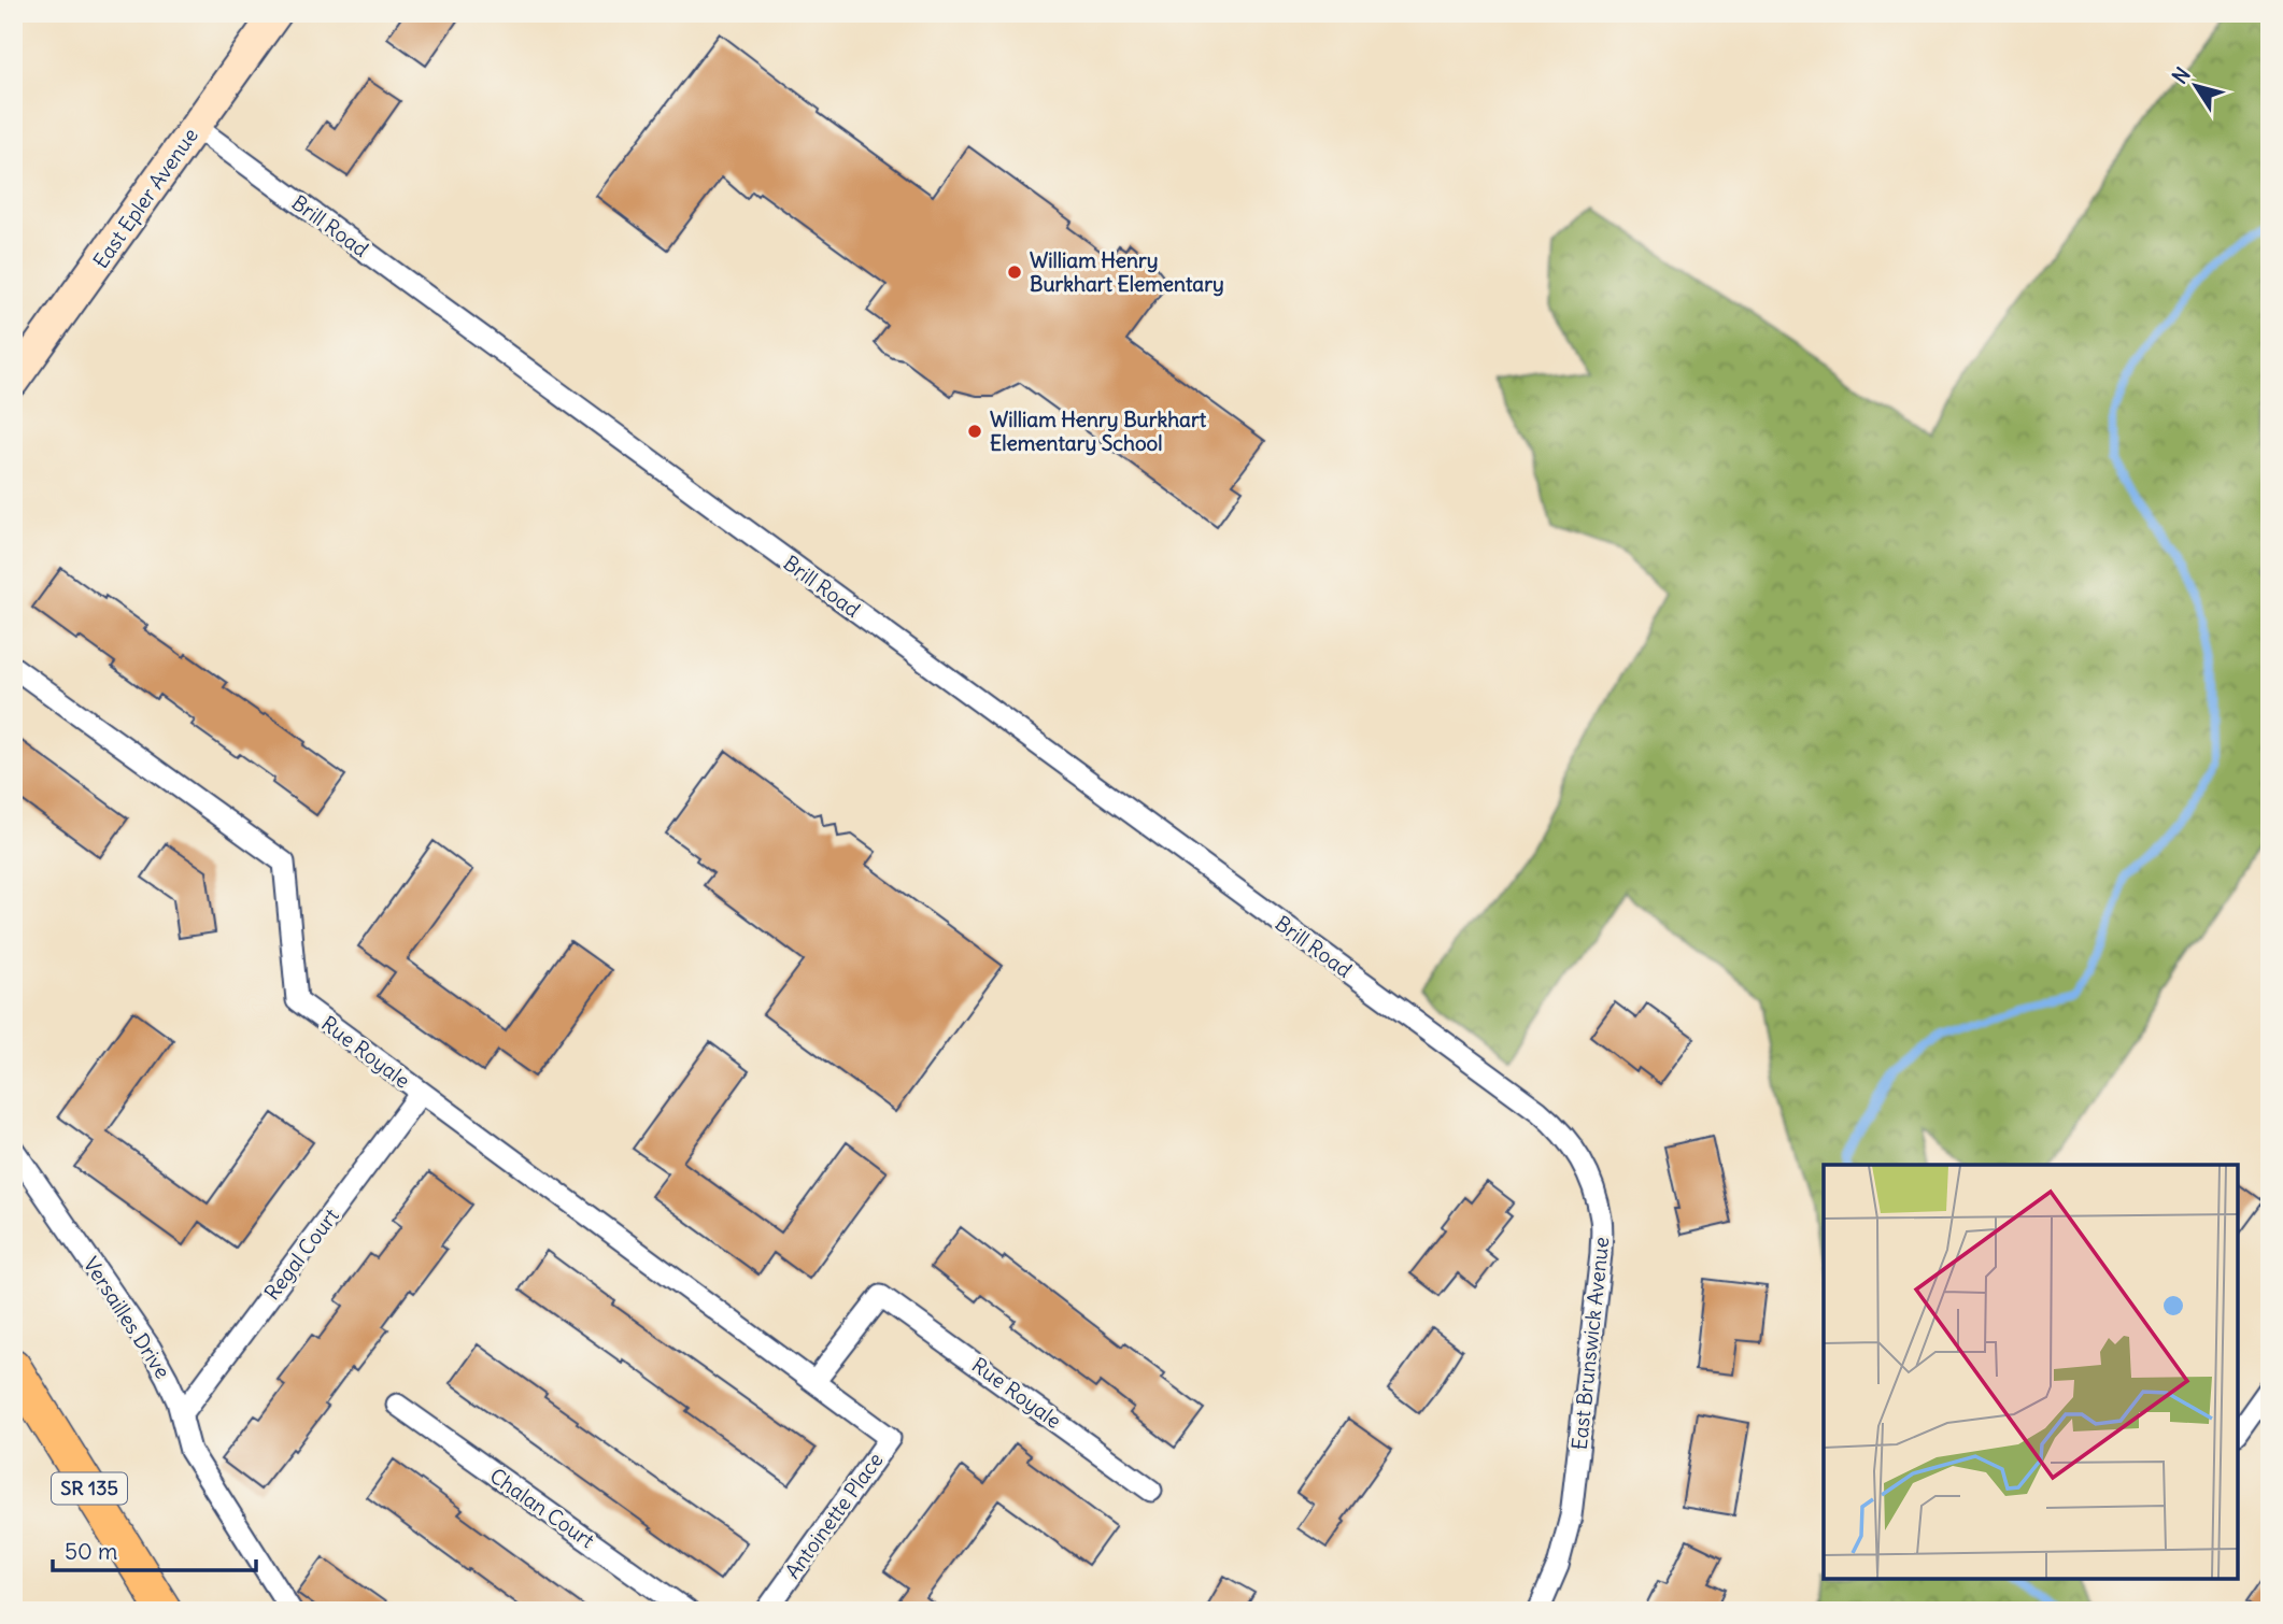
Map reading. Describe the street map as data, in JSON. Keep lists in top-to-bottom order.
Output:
{
  "streets": {
    "main road": ["SR 135"],
    "street": [
      "East Epler Avenue",
      "Brill Road",
      "Rue Royale",
      "Regal Court",
      "Versailles Drive",
      "East Brunswick Avenue",
      "Chalan Court",
      "Antoinette Place"
    ]
  },
  "crossings": [
    ["East Epler Avenue", "Brill Road"],
    ["Brill Road", "East Brunswick Avenue"],
    ["Rue Royale", "Regal Court"],
    ["Rue Royale", "Antoinette Place"],
    ["Regal Court", "Versailles Drive"]
  ],
  "places": ["William Henry Burkhart Elementary", "William Henry Burkhart Elementary School"],
  "scale_bar": "50 m",
  "north": "top left"
}
